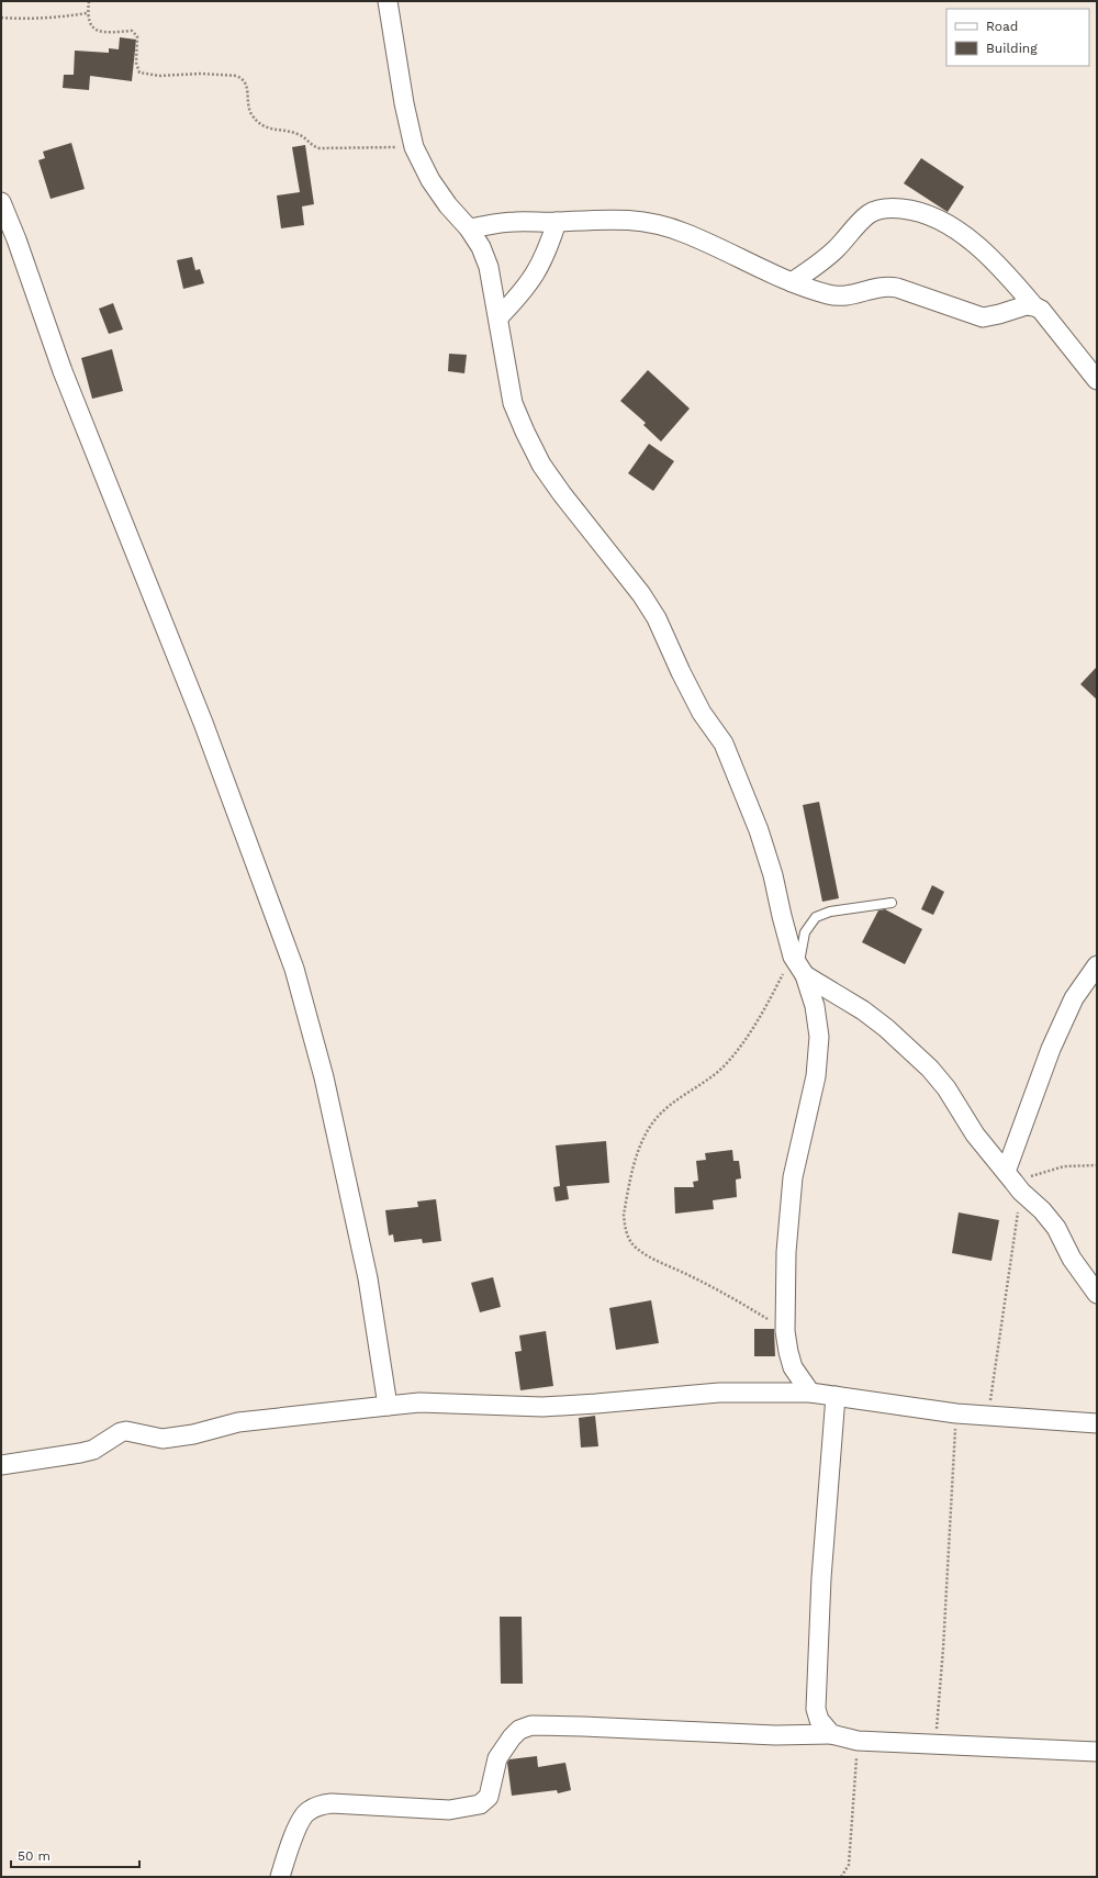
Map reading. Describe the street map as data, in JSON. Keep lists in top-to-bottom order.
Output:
{
  "legend": ["Road", "Building"],
  "scale_bar": "50 m"
}
